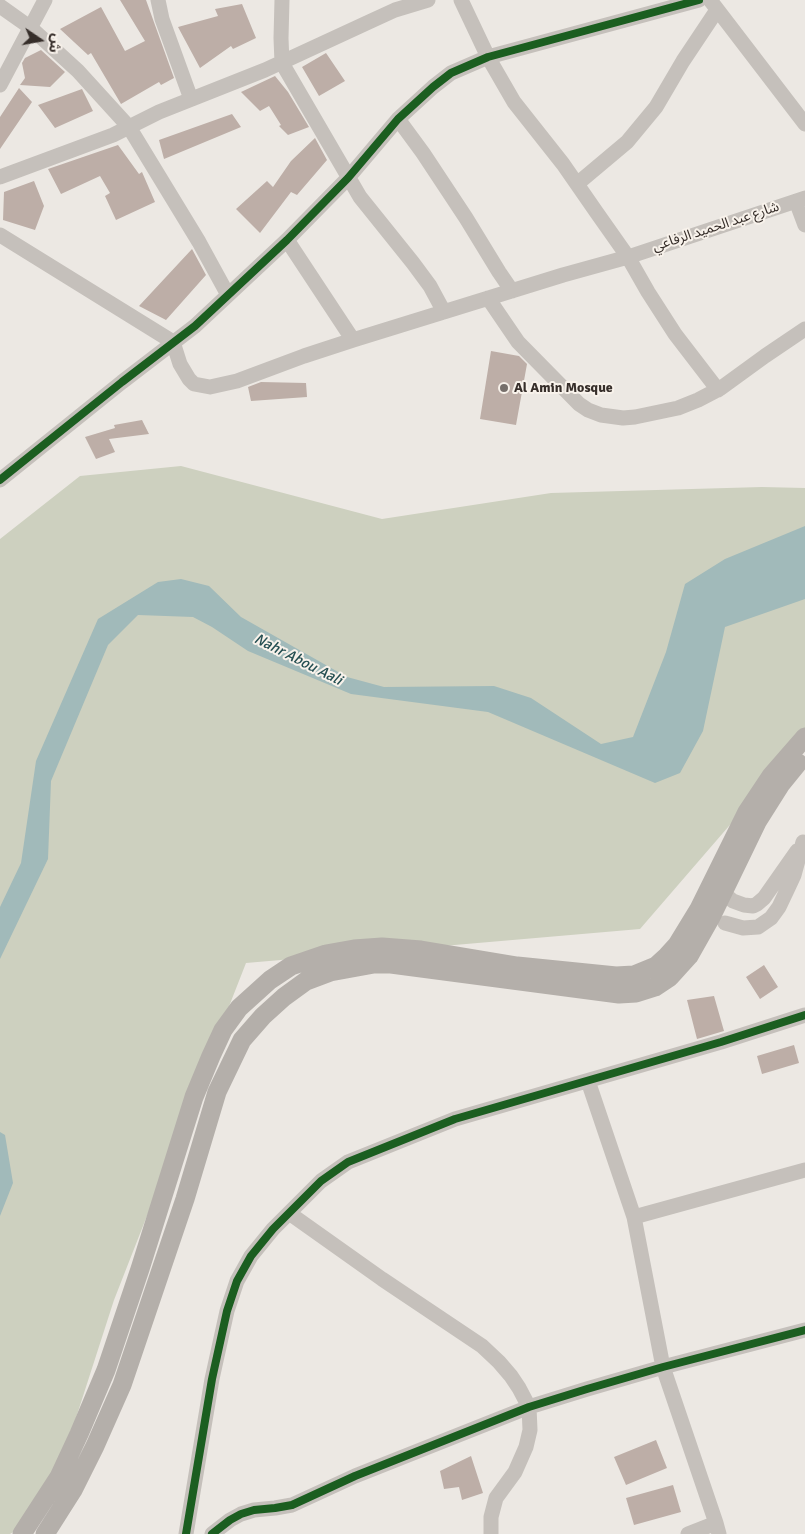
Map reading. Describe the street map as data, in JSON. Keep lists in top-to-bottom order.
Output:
{
  "streets": {
    "street": ["شارع عبد الحميد الرفاعي"]
  },
  "water": ["Nahr Abou Aali"],
  "places": ["Al Amin Mosque"],
  "north": "right"
}
